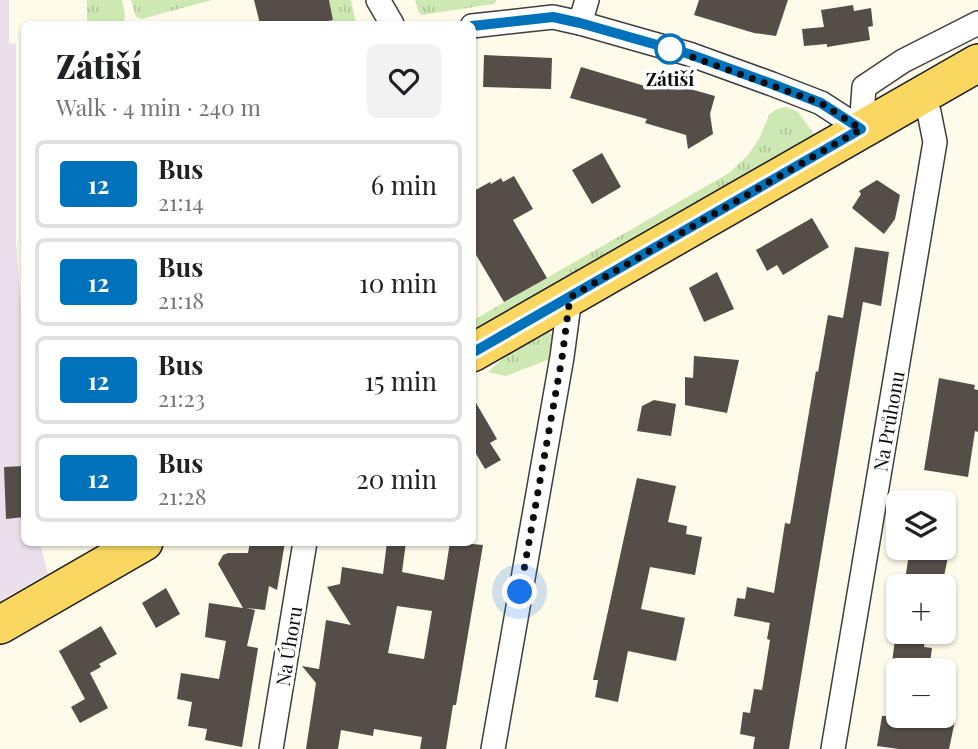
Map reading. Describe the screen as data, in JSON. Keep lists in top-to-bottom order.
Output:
{
  "streets": {
    "street": ["Na Průhonu", "Na Úhoru"]
  },
  "places": ["Zátiší"],
  "lines": ["bus line 12"],
  "page": {
    "heading": ["Zátiší", "Walk · 4 min · 240 m"],
    "list": [
      {
        "mark": "12",
        "name": "Bus",
        "note": "21:14",
        "value": "6 min"
      },
      {
        "mark": "12",
        "name": "Bus",
        "note": "21:18",
        "value": "10 min"
      },
      {
        "mark": "12",
        "name": "Bus",
        "note": "21:23",
        "value": "15 min"
      },
      {
        "mark": "12",
        "name": "Bus",
        "note": "21:28",
        "value": "20 min"
      }
    ],
    "map_buttons": ["+", "−"]
  }
}
